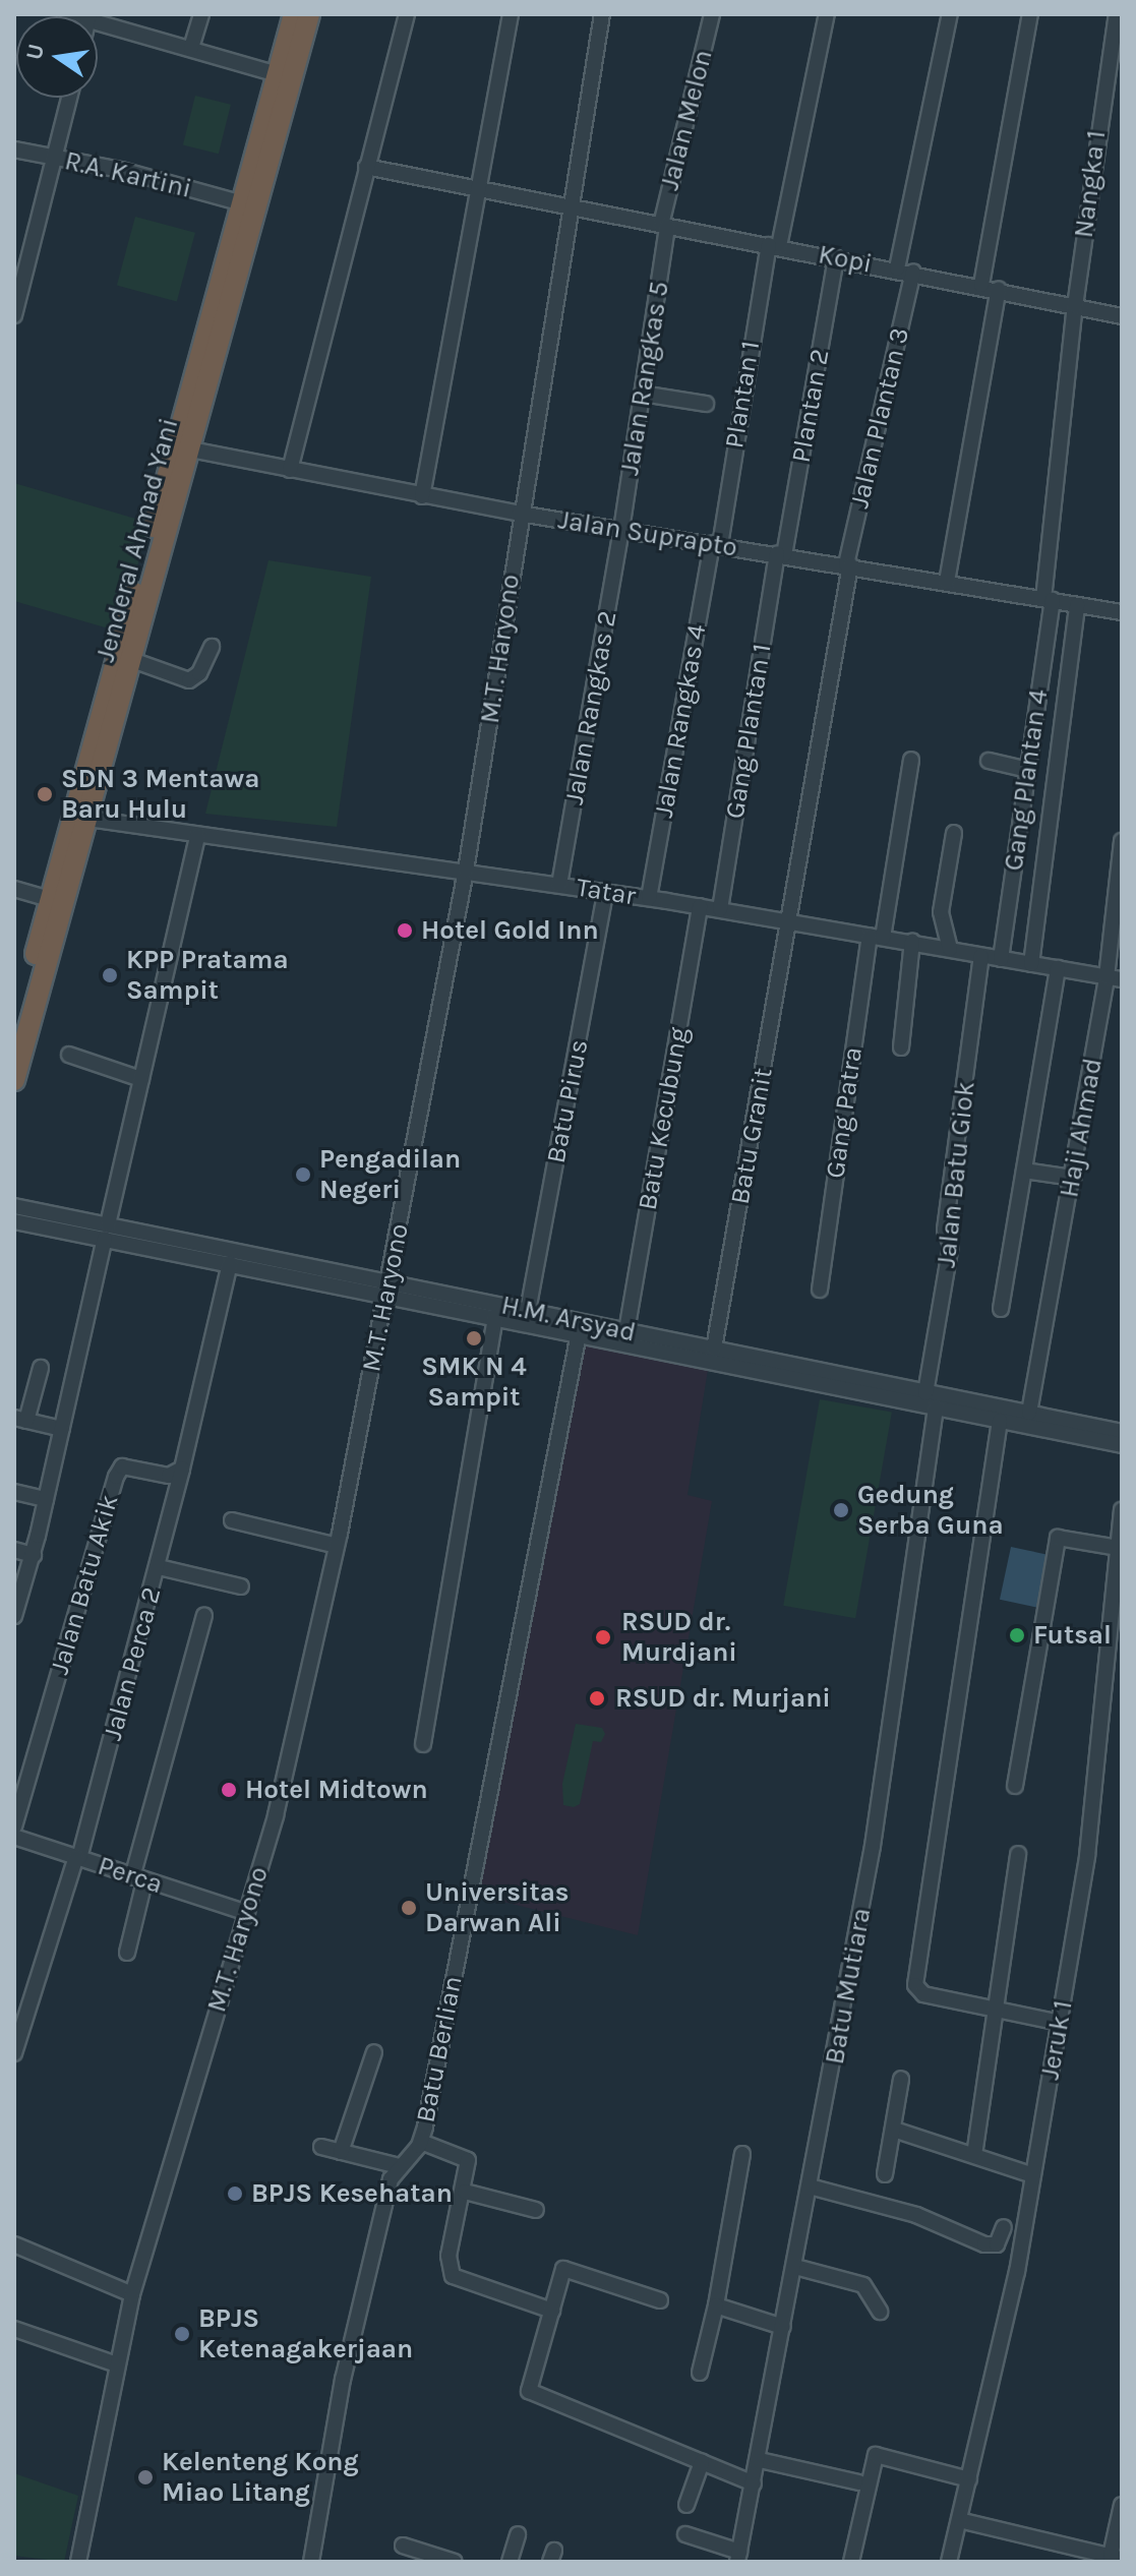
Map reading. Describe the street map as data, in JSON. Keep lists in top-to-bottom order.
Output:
{
  "streets": {
    "highway": ["Jenderal Ahmad Yani"],
    "street": [
      "Jalan Melon",
      "R.A. Kartini",
      "Nangka 1",
      "Kopi",
      "Jalan Rangkas 5",
      "Plantan 1",
      "Plantan 2",
      "Jalan Plantan 3",
      "Jalan Suprapto",
      "M.T. Haryono",
      "Jalan Rangkas 2",
      "Jalan Rangkas 4",
      "Gang Plantan 1",
      "Gang Plantan 4",
      "Tatar",
      "Batu Pirus",
      "Gang Patra",
      "Batu Kecubung",
      "Haji Ahmad",
      "Batu Granit",
      "Jalan Batu Giok",
      "H.M. Arsyad",
      "Jalan Batu Akik",
      "Jalan Perca 2",
      "Perca",
      "Batu Mutiara",
      "Jeruk 1",
      "Batu Berlian"
    ]
  },
  "crossings": [
    ["Jalan Melon", "Kopi"],
    ["Jalan Melon", "Jalan Rangkas 5"],
    ["R.A. Kartini", "Jenderal Ahmad Yani"],
    ["Nangka 1", "Kopi"],
    ["Nangka 1", "Jalan Suprapto"],
    ["Nangka 1", "Gang Plantan 4"],
    ["Kopi", "Jalan Rangkas 5"],
    ["Kopi", "Plantan 1"],
    ["Kopi", "Plantan 2"],
    ["Kopi", "Jalan Plantan 3"],
    ["Kopi", "M.T. Haryono"],
    ["Jalan Rangkas 5", "Jalan Suprapto"],
    ["Jalan Rangkas 5", "Jalan Rangkas 2"],
    ["Plantan 1", "Jalan Suprapto"],
    ["Plantan 1", "Jalan Rangkas 4"],
    ["Plantan 2", "Jalan Suprapto"],
    ["Plantan 2", "Gang Plantan 1"],
    ["Jalan Plantan 3", "Jalan Suprapto"],
    ["Jalan Plantan 3", "Tatar"],
    ["Jalan Plantan 3", "Batu Granit"],
    ["Jalan Suprapto", "Jenderal Ahmad Yani"],
    ["Jalan Suprapto", "M.T. Haryono"],
    ["Jalan Suprapto", "Jalan Rangkas 2"],
    ["Jalan Suprapto", "Jalan Rangkas 4"],
    ["Jalan Suprapto", "Gang Plantan 1"],
    ["Jalan Suprapto", "Gang Plantan 4"],
    ["Jenderal Ahmad Yani", "Tatar"],
    ["M.T. Haryono", "Tatar"],
    ["M.T. Haryono", "H.M. Arsyad"],
    ["M.T. Haryono", "Perca"],
    ["Jalan Rangkas 2", "Tatar"],
    ["Jalan Rangkas 4", "Tatar"],
    ["Gang Plantan 1", "Tatar"],
    ["Gang Plantan 4", "Tatar"],
    ["Tatar", "Batu Pirus"],
    ["Tatar", "Gang Patra"],
    ["Tatar", "Batu Kecubung"],
    ["Tatar", "Haji Ahmad"],
    ["Tatar", "Batu Granit"],
    ["Tatar", "Jalan Batu Giok"],
    ["Batu Pirus", "H.M. Arsyad"],
    ["Batu Kecubung", "H.M. Arsyad"],
    ["Haji Ahmad", "H.M. Arsyad"],
    ["Batu Granit", "H.M. Arsyad"],
    ["Jalan Batu Giok", "H.M. Arsyad"],
    ["H.M. Arsyad", "Batu Mutiara"],
    ["H.M. Arsyad", "Batu Berlian"],
    ["Jalan Batu Akik", "Jalan Perca 2"],
    ["Jalan Perca 2", "Perca"]
  ],
  "places": [
    "SDN 3 Mentawa Baru Hulu",
    "Hotel Gold Inn",
    "KPP Pratama Sampit",
    "Pengadilan Negeri",
    "SMK N 4 Sampit",
    "Gedung Serba Guna",
    "Futsal",
    "RSUD dr. Murdjani",
    "RSUD dr. Murjani",
    "Hotel Midtown",
    "Universitas Darwan Ali",
    "BPJS Kesehatan",
    "BPJS Ketenagakerjaan",
    "Kelenteng Kong Miao Litang"
  ],
  "north": "left"
}
